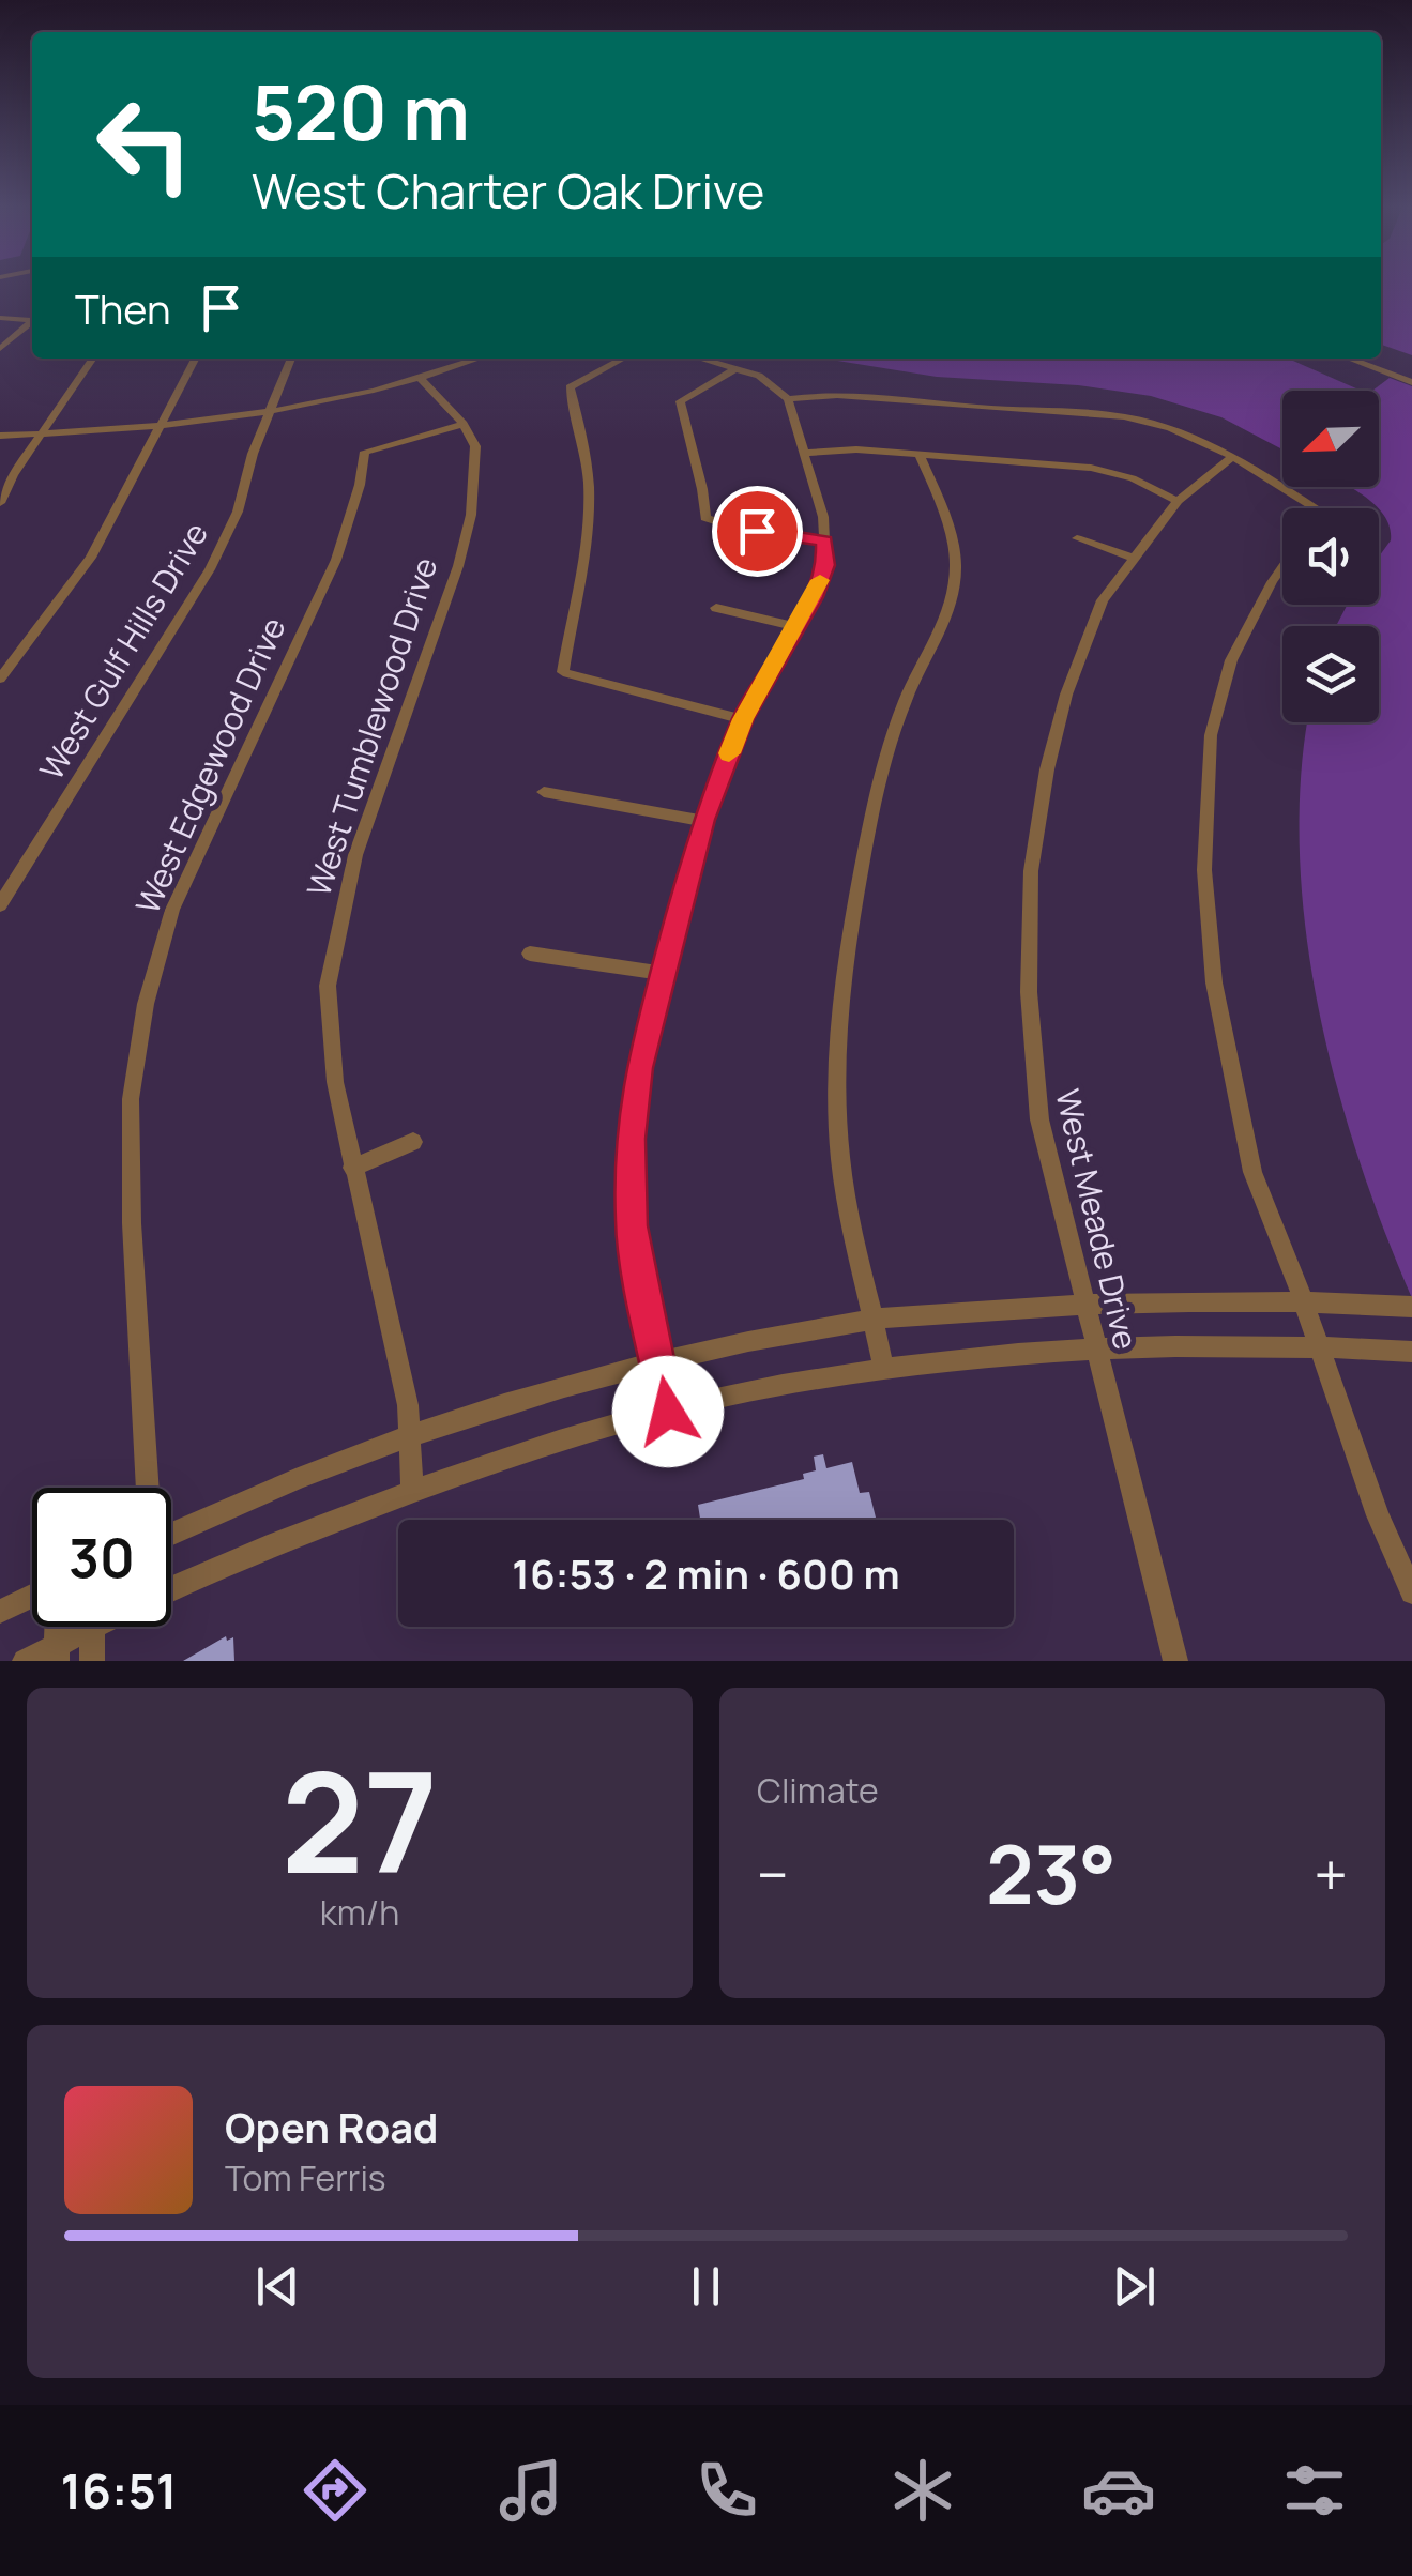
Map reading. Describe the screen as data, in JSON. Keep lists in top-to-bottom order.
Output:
{
  "streets": {
    "street": [
      "West Gulf Hills Drive",
      "West Tumblewood Drive",
      "West Edgewood Drive",
      "West Meade Drive"
    ]
  },
  "crossings": [
    ["West Tumblewood Drive", "West Edgewood Drive"]
  ],
  "north": "bottom left",
  "page": {
    "turn": ["520 m", "West Charter Oak Drive"],
    "then": "Then",
    "limit": "30",
    "trip": "16:53 · 2 min · 600 m",
    "tile": [
      ["27", "km/h"],
      "Climate"
    ],
    "heat": ["−", "23°", "+"],
    "song": ["Open Road", "Tom Ferris"],
    "tabs": "16:51"
  }
}
